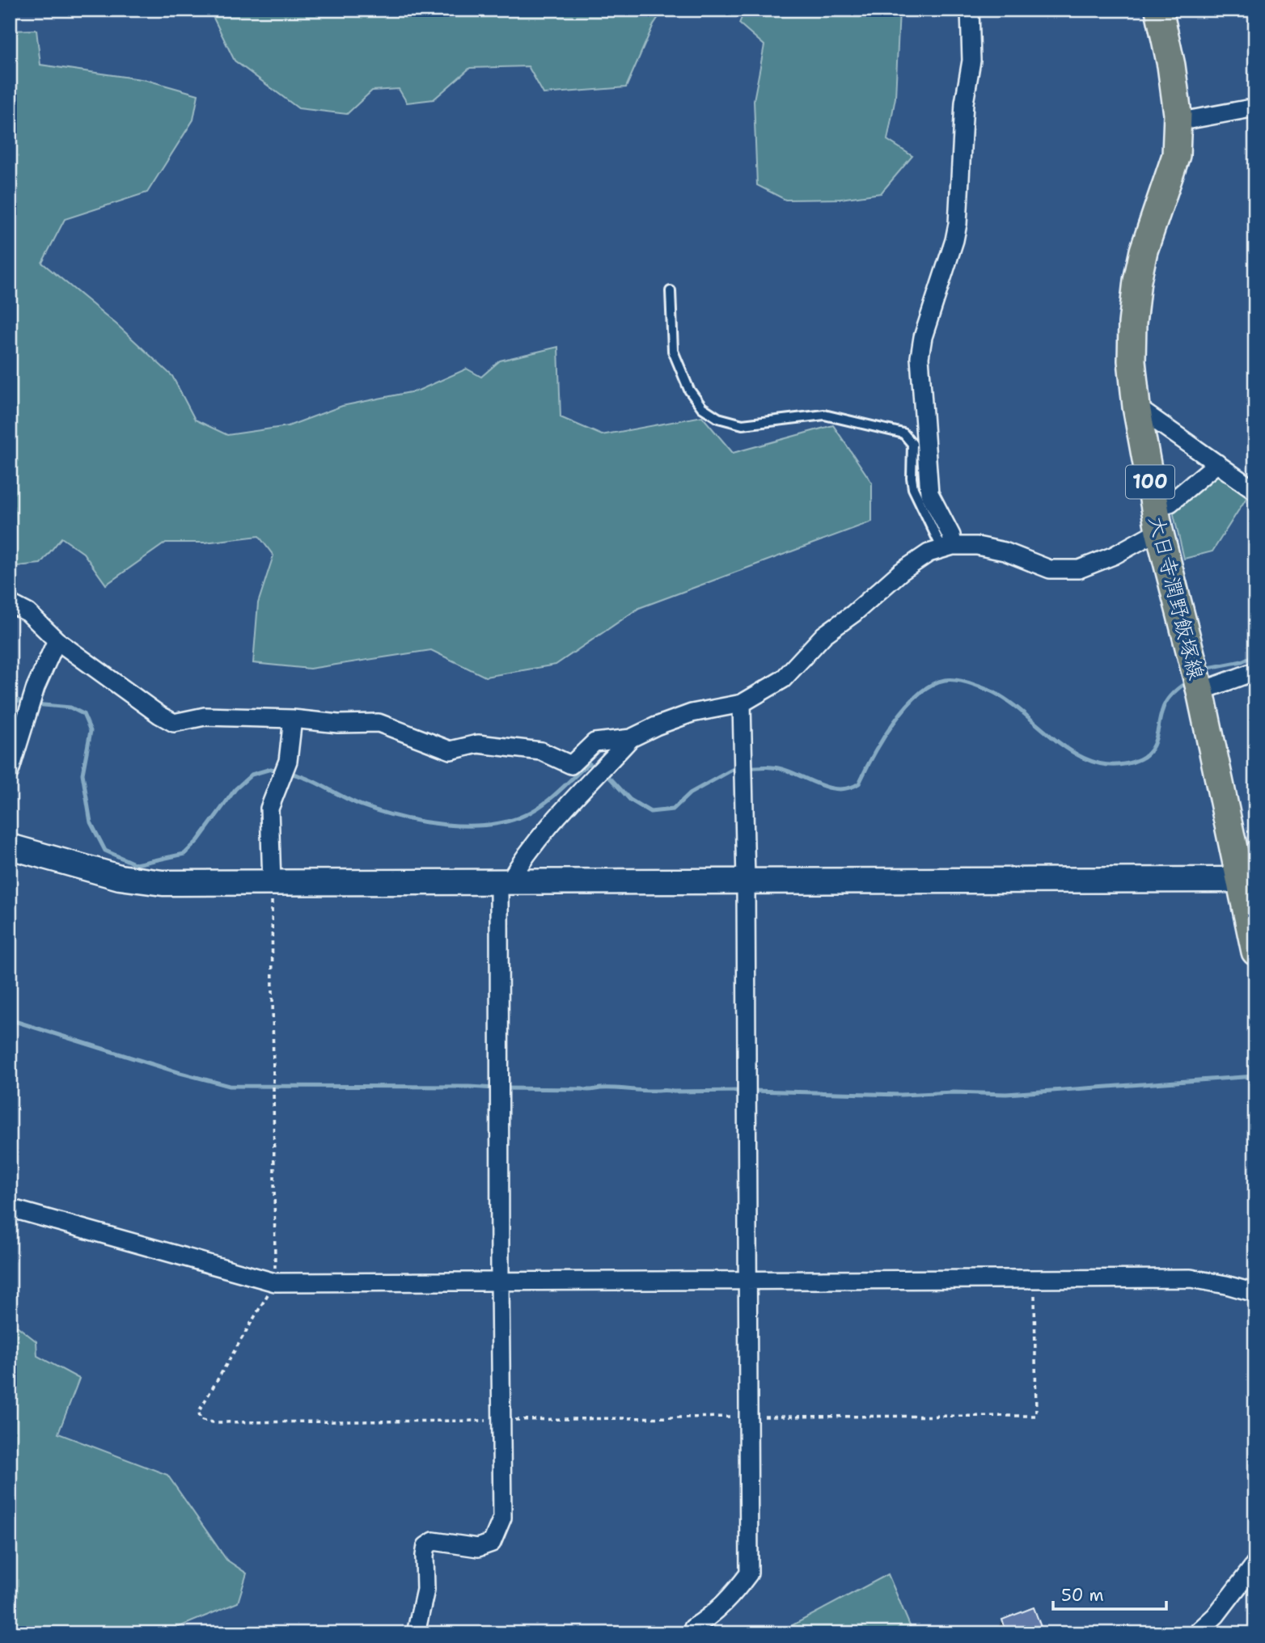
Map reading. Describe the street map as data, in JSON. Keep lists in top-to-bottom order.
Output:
{
  "streets": {
    "main road": ["100", "大日寺潤野飯塚線"]
  },
  "scale_bar": "50 m"
}
